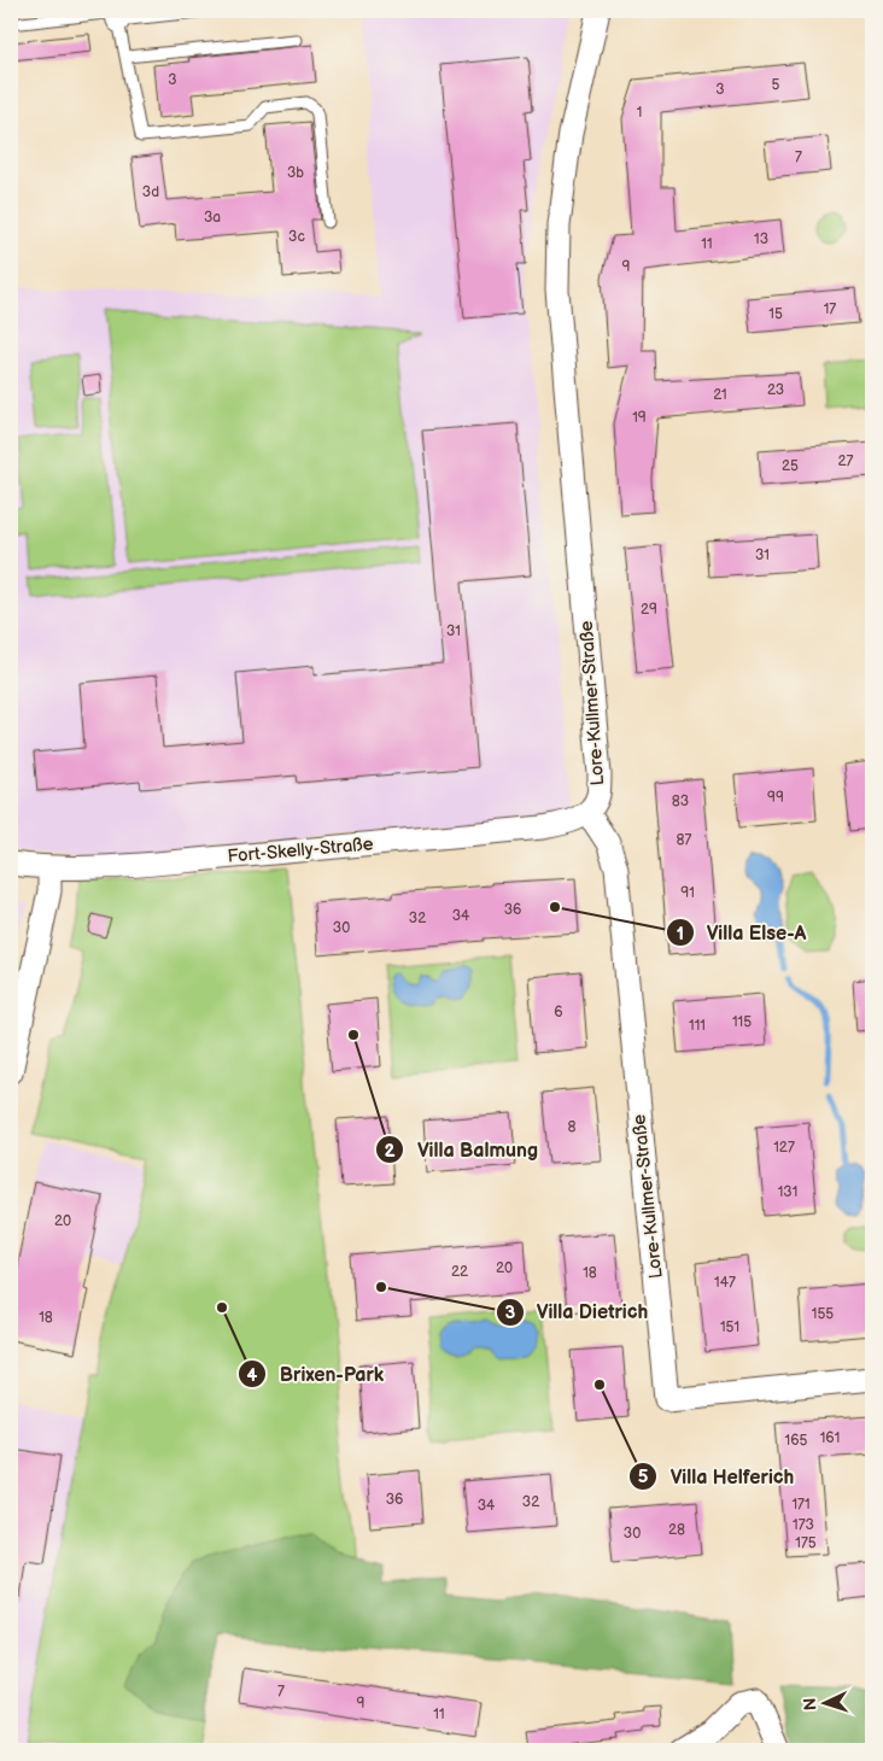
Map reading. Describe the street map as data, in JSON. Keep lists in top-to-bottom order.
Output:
{
  "streets": {
    "street": ["Lore-Kullmer-Straße", "Fort-Skelly-Straße"]
  },
  "crossings": [
    ["Lore-Kullmer-Straße", "Fort-Skelly-Straße"]
  ],
  "places": [
    "Villa Else-A",
    "Villa Balmung",
    "Villa Dietrich",
    "Brixen-Park",
    "Villa Helferich"
  ],
  "house_numbers": [
    "3",
    "5",
    "3",
    "1",
    "7",
    "3b",
    "3d",
    "3a",
    "3c",
    "13",
    "11",
    "9",
    "17",
    "15",
    "23",
    "21",
    "19",
    "27",
    "25",
    "31",
    "29",
    "31",
    "99",
    "83",
    "87",
    "91",
    "36",
    "34",
    "32",
    "30",
    "6",
    "115",
    "111",
    "8",
    "127",
    "131",
    "20",
    "20",
    "22",
    "18",
    "147",
    "155",
    "18",
    "151",
    "161",
    "165",
    "36",
    "32",
    "171",
    "34",
    "173",
    "28",
    "30",
    "175",
    "7",
    "9",
    "11"
  ],
  "north": "left"
}
